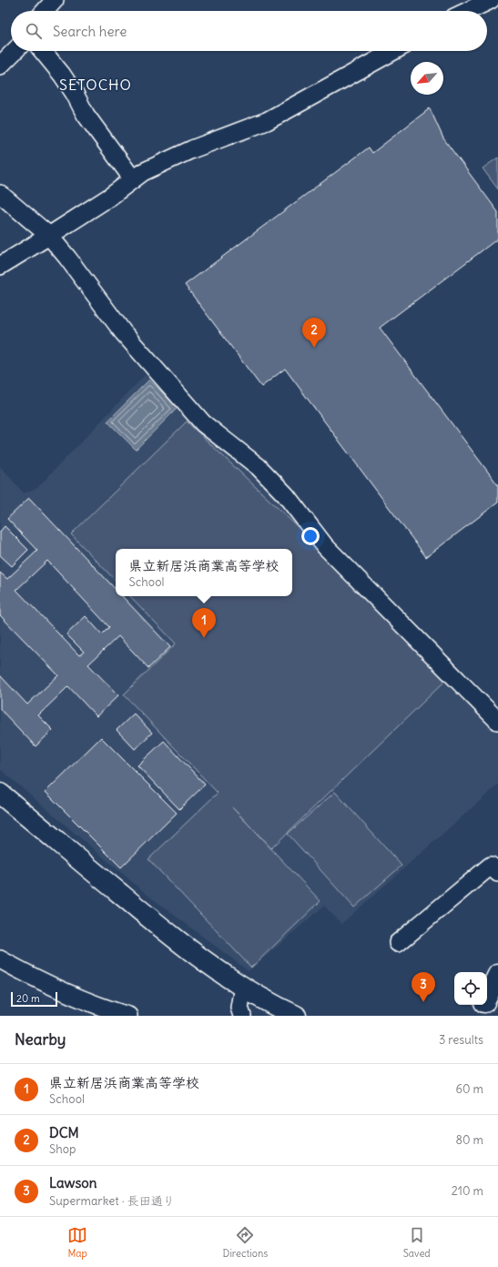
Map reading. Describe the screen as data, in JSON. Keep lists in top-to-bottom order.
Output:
{
  "districts": ["SETOCHO"],
  "scale_bar": "20 m",
  "north": "bottom left",
  "page": {
    "search": "Search here",
    "pins": ["2", "1", "3"],
    "popup": ["県立新居浜商業高等学校", "School"],
    "scale": "20 m",
    "heading": ["Nearby", "3 results"],
    "list": [
      {
        "mark": "1",
        "name": "県立新居浜商業高等学校",
        "note": "School",
        "value": "60 m"
      },
      {
        "mark": "2",
        "name": "DCM",
        "note": "Shop",
        "value": "80 m"
      },
      {
        "mark": "3",
        "name": "Lawson",
        "note": "Supermarket · 長田通り",
        "value": "210 m"
      }
    ],
    "nav": ["Map", "Directions", "Saved"]
  }
}
